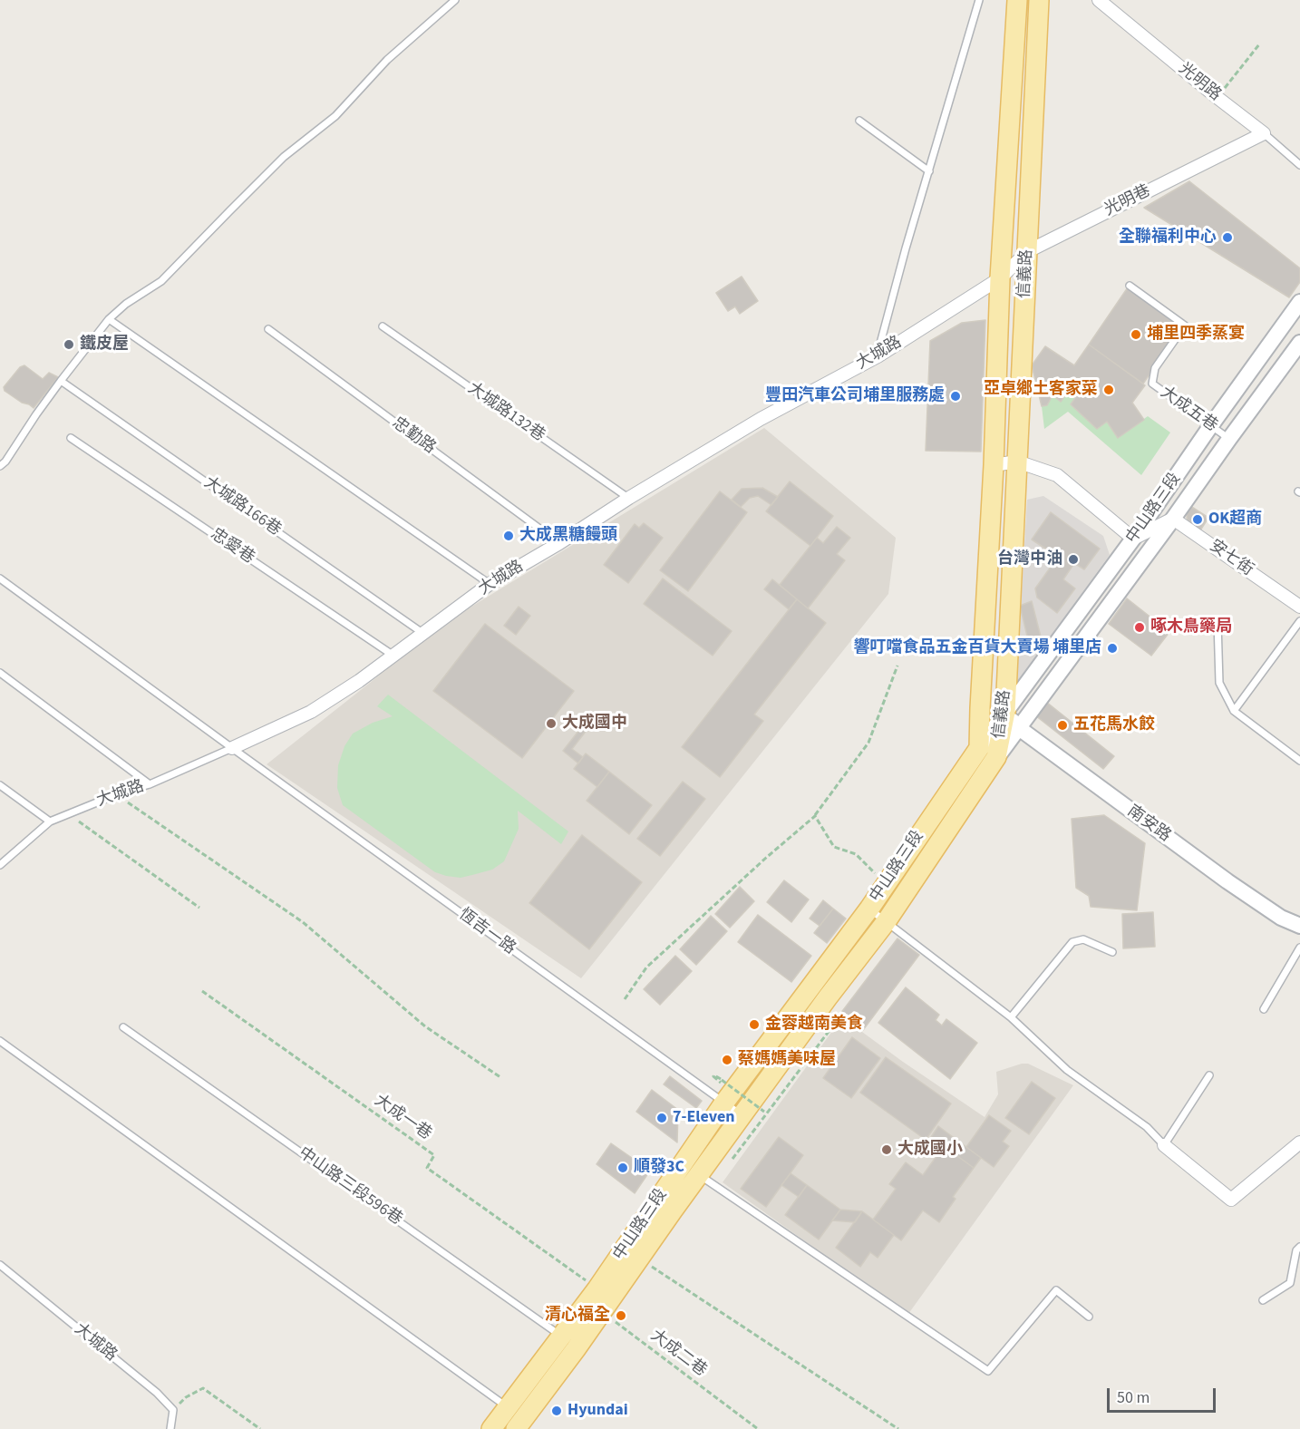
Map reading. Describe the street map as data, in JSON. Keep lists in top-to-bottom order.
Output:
{
  "streets": {
    "main road": ["信義路", "中山路三段"],
    "street": [
      "光明路",
      "光明巷",
      "大城路",
      "安七街",
      "南安路"
    ],
    "lane": [
      "大成五巷",
      "大城路132巷",
      "忠勤路",
      "大城路166巷",
      "忠愛巷",
      "恆吉一路",
      "中山路三段596巷"
    ],
    "path": ["大成一巷", "大成二巷"]
  },
  "crossings": [
    ["光明路", "光明巷"],
    ["光明巷", "信義路"],
    ["光明巷", "大城路"],
    ["信義路", "大城路"],
    ["信義路", "中山路三段"],
    ["信義路", "南安路"],
    ["大城路", "大城路132巷"],
    ["大城路", "忠勤路"],
    ["大城路", "大城路166巷"],
    ["大城路", "忠愛巷"],
    ["大城路", "恆吉一路"],
    ["大成五巷", "中山路三段"],
    ["中山路三段", "安七街"],
    ["中山路三段", "南安路"],
    ["中山路三段", "恆吉一路"],
    ["中山路三段", "大成一巷"],
    ["中山路三段", "中山路三段596巷"],
    ["中山路三段", "大成二巷"]
  ],
  "places": [
    "全聯福利中心",
    "埔里四季蒸宴",
    "鐵皮屋",
    "亞卓鄉土客家菜",
    "豐田汽車公司埔里服務處",
    "OK超商",
    "大成黑糖饅頭",
    "台灣中油",
    "啄木鳥藥局",
    "響叮噹食品五金百貨大賣場 埔里店",
    "大成國中",
    "五花馬水餃",
    "金蓉越南美食",
    "蔡媽媽美味屋",
    "7-Eleven",
    "大成國小",
    "順發3C",
    "清心福全",
    "Hyundai"
  ],
  "scale_bar": "50 m"
}
